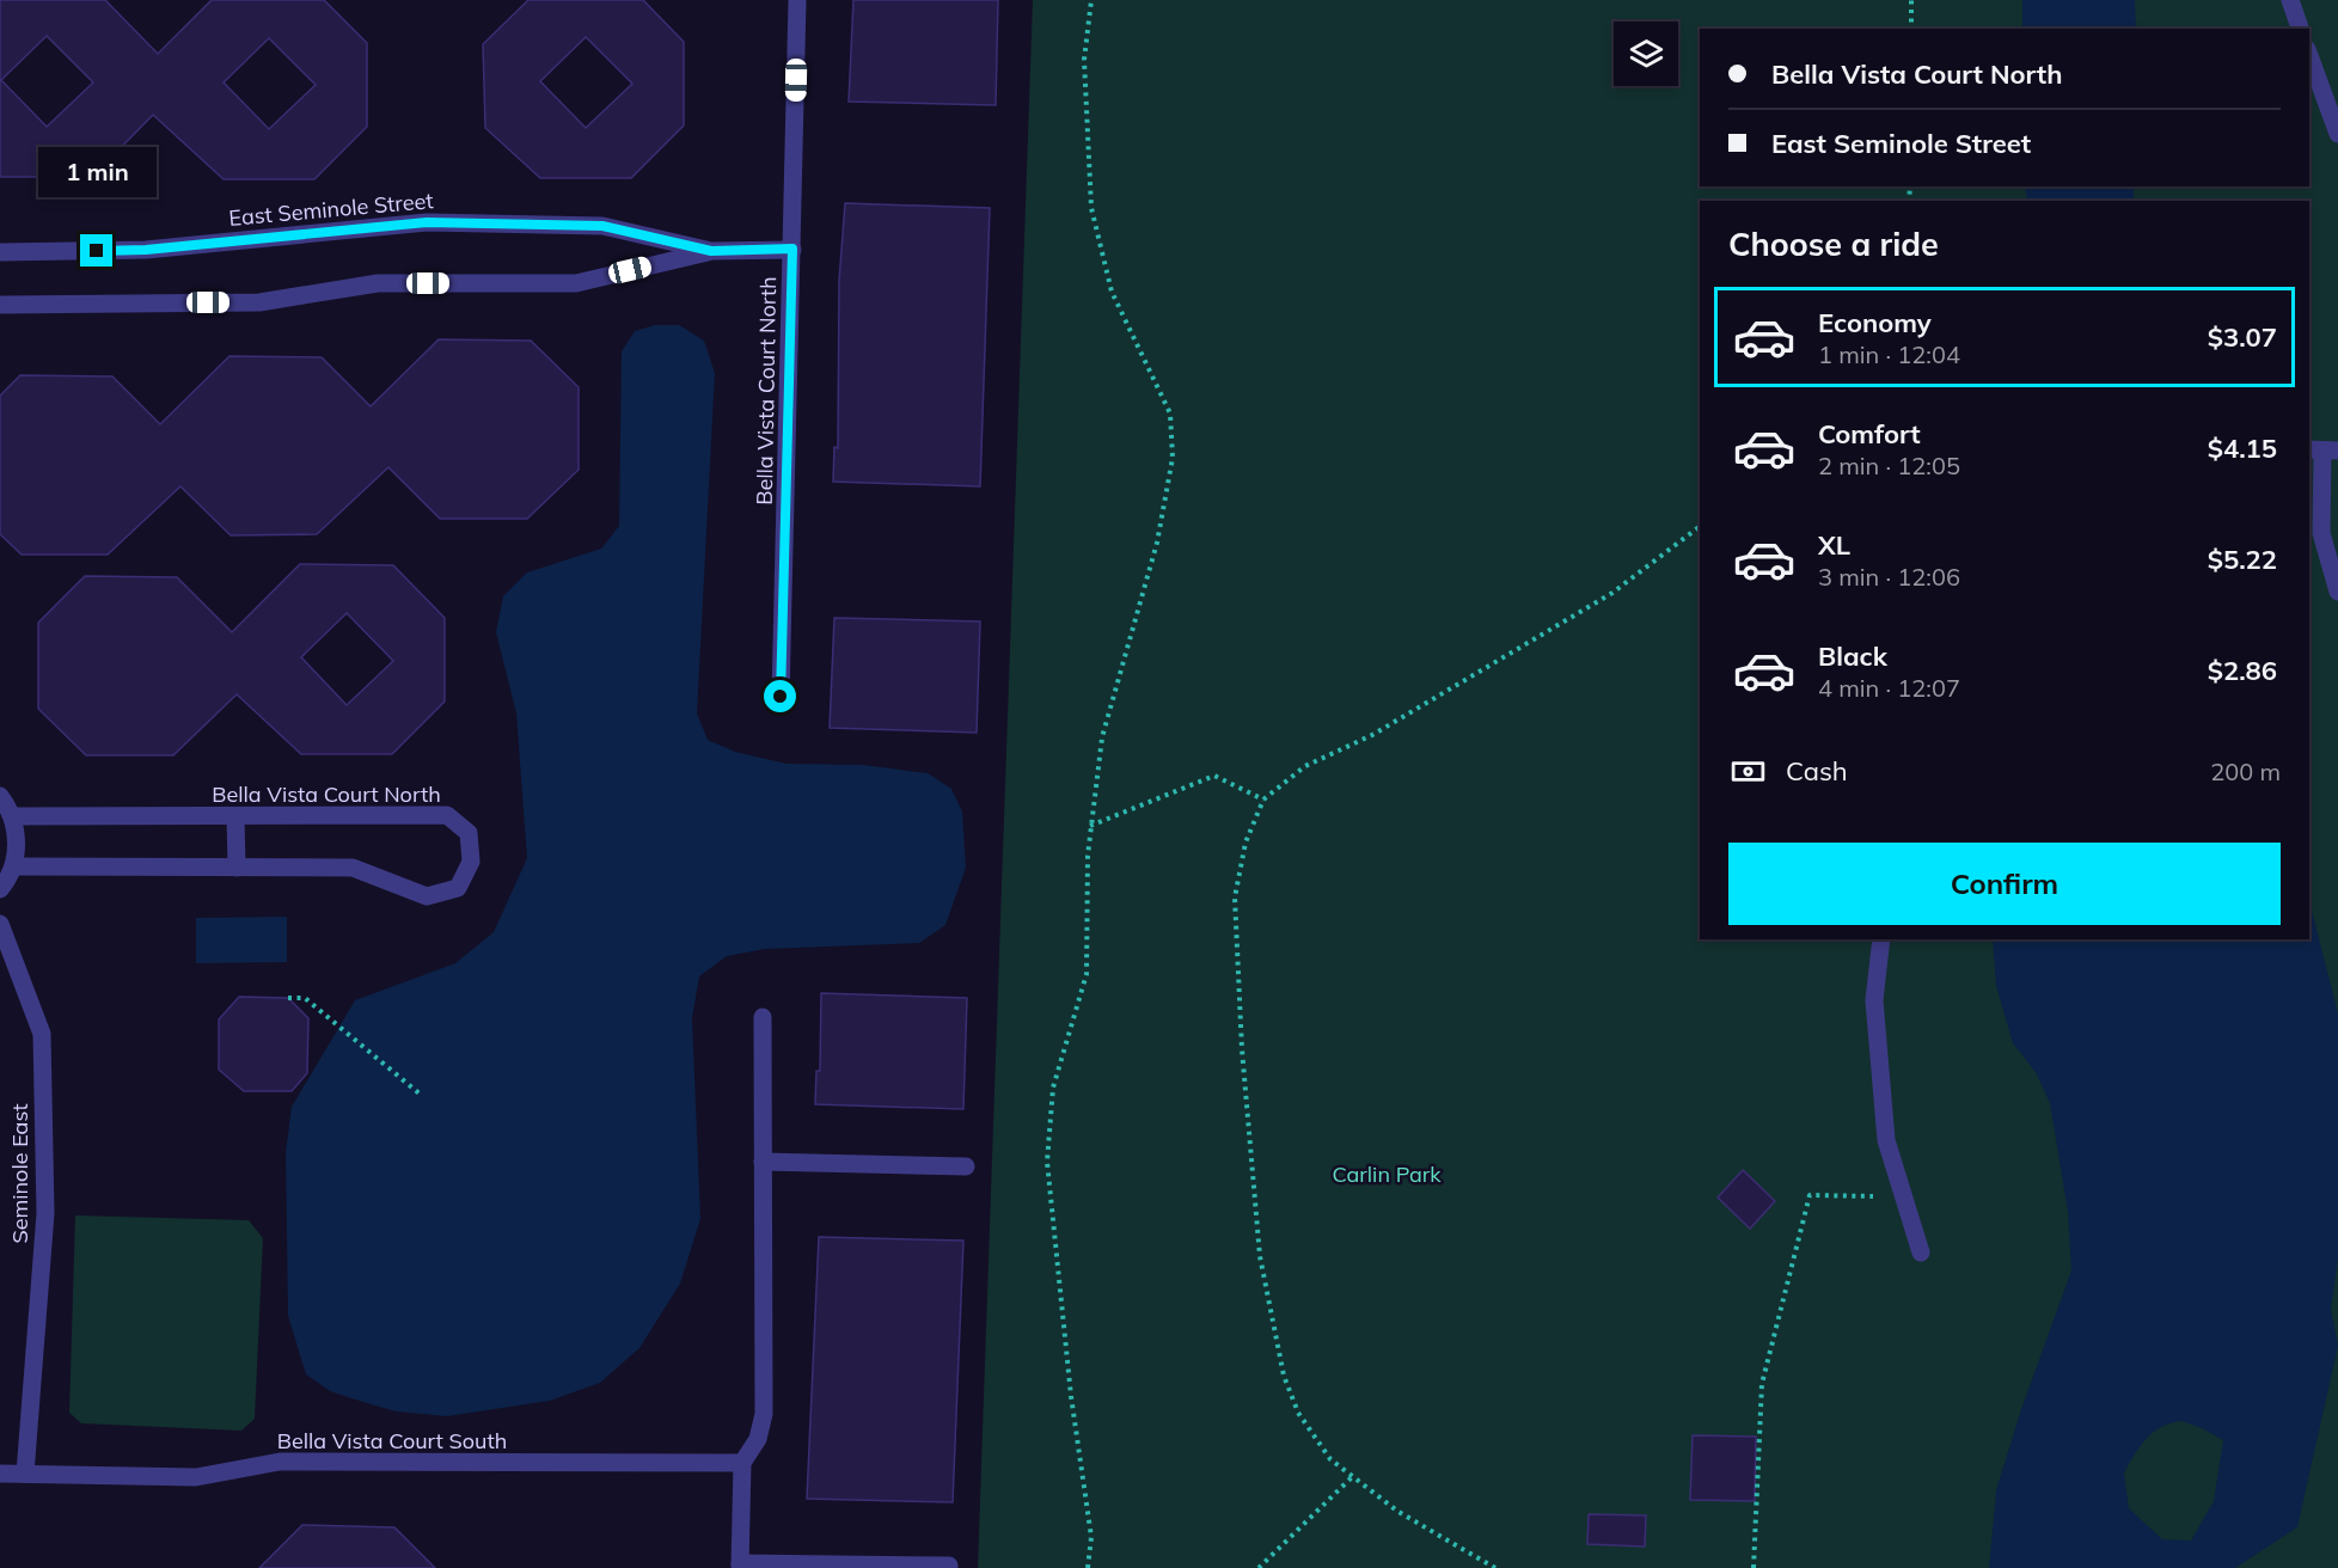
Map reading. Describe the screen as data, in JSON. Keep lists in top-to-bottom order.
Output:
{
  "streets": {
    "street": [
      "East Seminole Street",
      "Bella Vista Court North",
      "Seminole East",
      "Bella Vista Court South"
    ]
  },
  "crossings": [
    ["East Seminole Street", "Bella Vista Court North"],
    ["Seminole East", "Bella Vista Court South"]
  ],
  "parks": ["Carlin Park"],
  "page": {
    "banner": ["Bella Vista Court North", "East Seminole Street"],
    "bubble": "1 min",
    "heading": "Choose a ride",
    "list": [
      {
        "name": "Economy",
        "note": "1 min · 12:04",
        "value": "$3.07"
      },
      {
        "name": "Comfort",
        "note": "2 min · 12:05",
        "value": "$4.15"
      },
      {
        "name": "XL",
        "note": "3 min · 12:06",
        "value": "$5.22"
      },
      {
        "name": "Black",
        "note": "4 min · 12:07",
        "value": "$2.86"
      }
    ],
    "pay": ["Cash", "200 m"],
    "buttons": "Confirm"
  }
}
